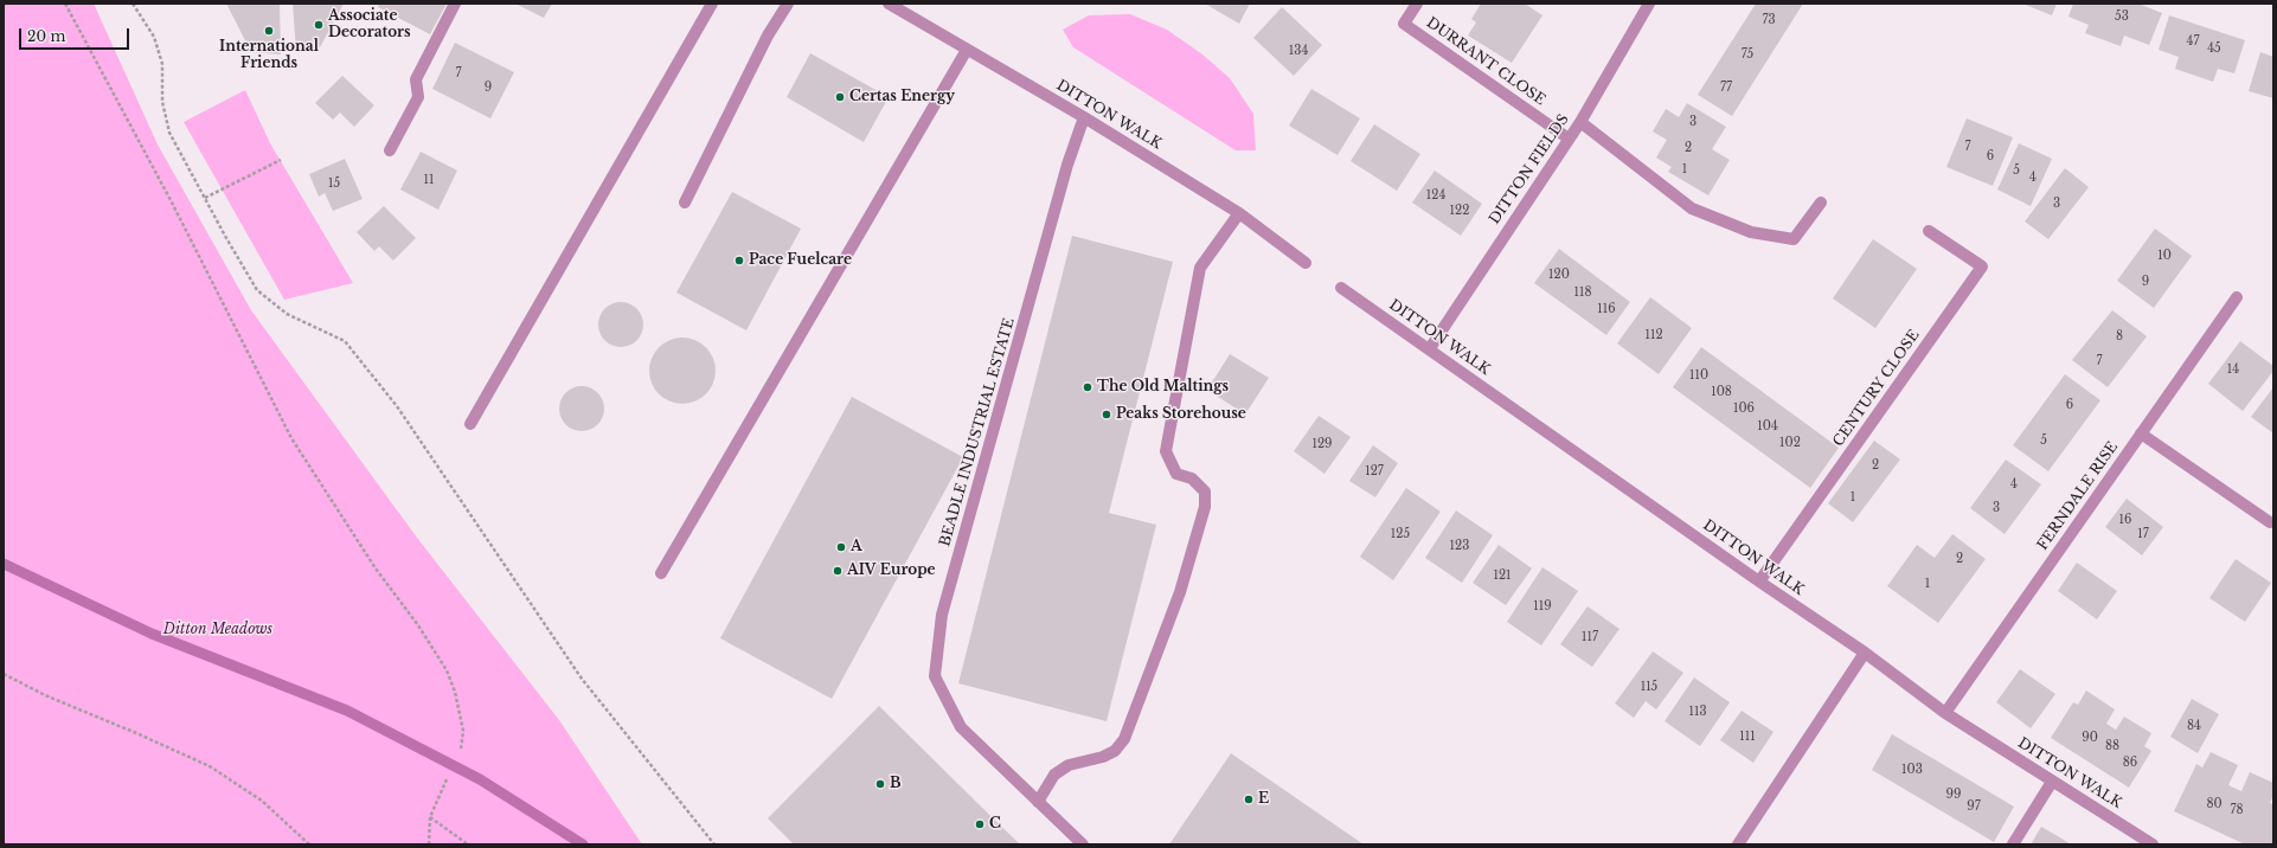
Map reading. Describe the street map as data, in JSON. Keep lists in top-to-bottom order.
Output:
{
  "streets": {
    "street": [
      "DURRANT CLOSE",
      "DITTON WALK",
      "DITTON FIELDS",
      "CENTURY CLOSE",
      "BEADLE INDUSTRIAL ESTATE",
      "FERNDALE RISE"
    ]
  },
  "crossings": [
    ["DURRANT CLOSE", "DITTON FIELDS"],
    ["DITTON WALK", "DITTON FIELDS"],
    ["DITTON WALK", "CENTURY CLOSE"],
    ["DITTON WALK", "BEADLE INDUSTRIAL ESTATE"],
    ["DITTON WALK", "FERNDALE RISE"]
  ],
  "parks": ["Ditton Meadows"],
  "places": [
    "Associate Decorators",
    "International Friends",
    "Certas Energy",
    "Pace Fuelcare",
    "The Old Maltings",
    "Peaks Storehouse",
    "A",
    "AIV Europe",
    "B",
    "E",
    "C"
  ],
  "house_numbers": [
    "53",
    "73",
    "47",
    "45",
    "134",
    "75",
    "7",
    "9",
    "77",
    "3",
    "7",
    "2",
    "6",
    "1",
    "5",
    "4",
    "11",
    "15",
    "124",
    "3",
    "122",
    "10",
    "120",
    "9",
    "118",
    "116",
    "112",
    "8",
    "7",
    "14",
    "110",
    "108",
    "6",
    "106",
    "104",
    "5",
    "102",
    "129",
    "2",
    "127",
    "4",
    "1",
    "3",
    "16",
    "125",
    "17",
    "123",
    "2",
    "121",
    "1",
    "119",
    "117",
    "115",
    "113",
    "84",
    "111",
    "90",
    "88",
    "86",
    "103",
    "99",
    "80",
    "97",
    "78"
  ],
  "scale_bar": "20 m"
}
